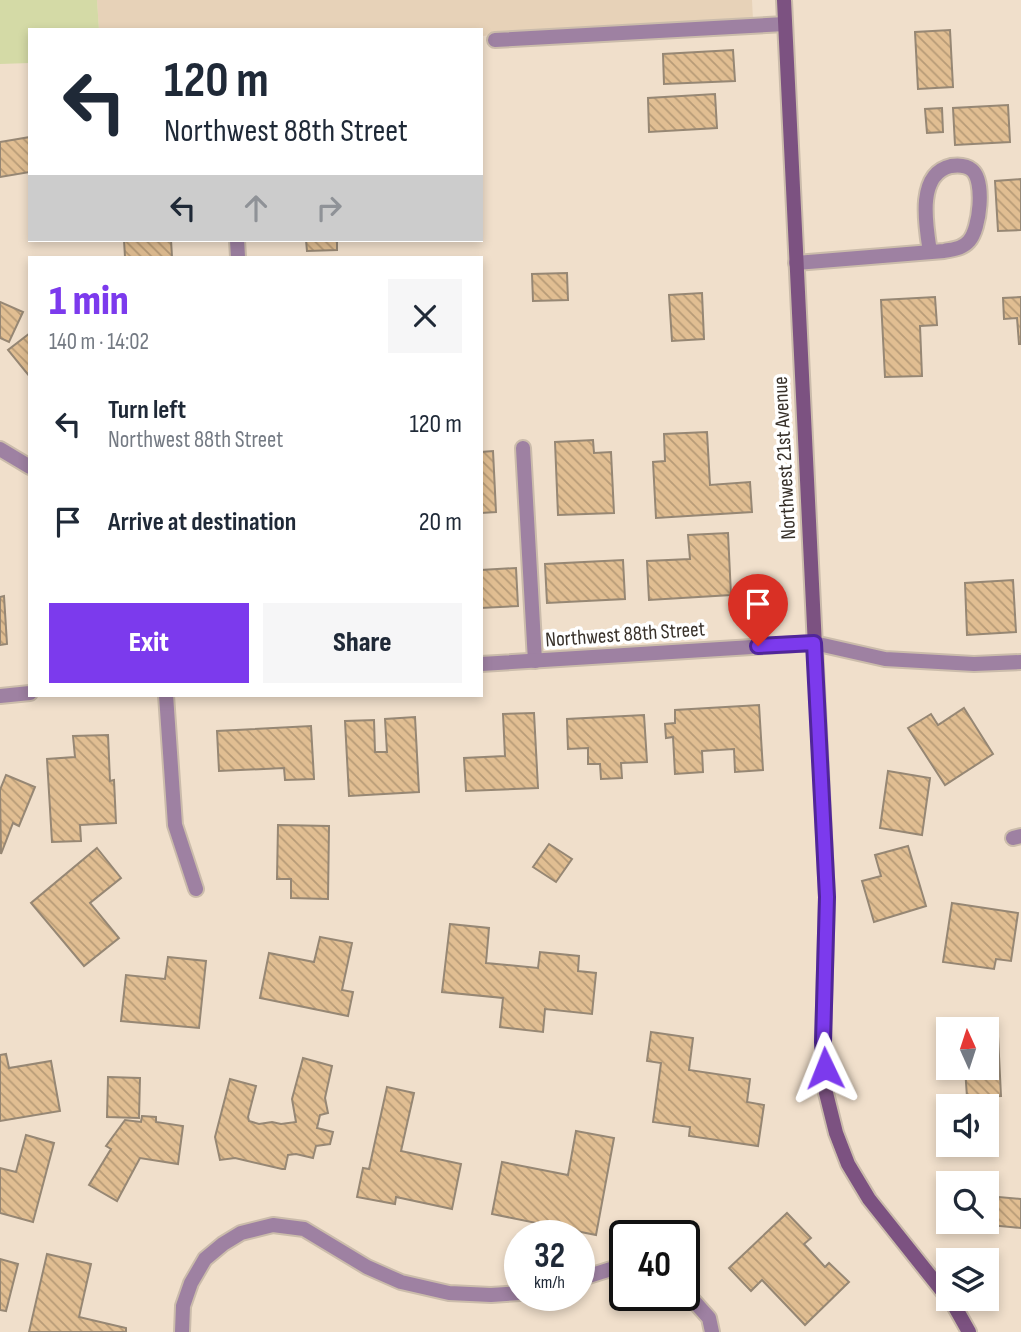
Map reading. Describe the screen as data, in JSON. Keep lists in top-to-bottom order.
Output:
{
  "streets": {
    "street": ["Northwest 21st Avenue", "Northwest 88th Street"]
  },
  "crossings": [
    ["Northwest 21st Avenue", "Northwest 88th Street"]
  ],
  "north": "top",
  "page": {
    "turn": ["120 m", "Northwest 88th Street"],
    "heading": ["1 min", "140 m · 14:02"],
    "list": [
      {
        "name": "Turn left",
        "note": "Northwest 88th Street",
        "value": "120 m"
      },
      {
        "name": "Arrive at destination",
        "value": "20 m"
      }
    ],
    "buttons": ["Exit", "Share"],
    "speed": "32 km/h",
    "limit": "40"
  }
}
